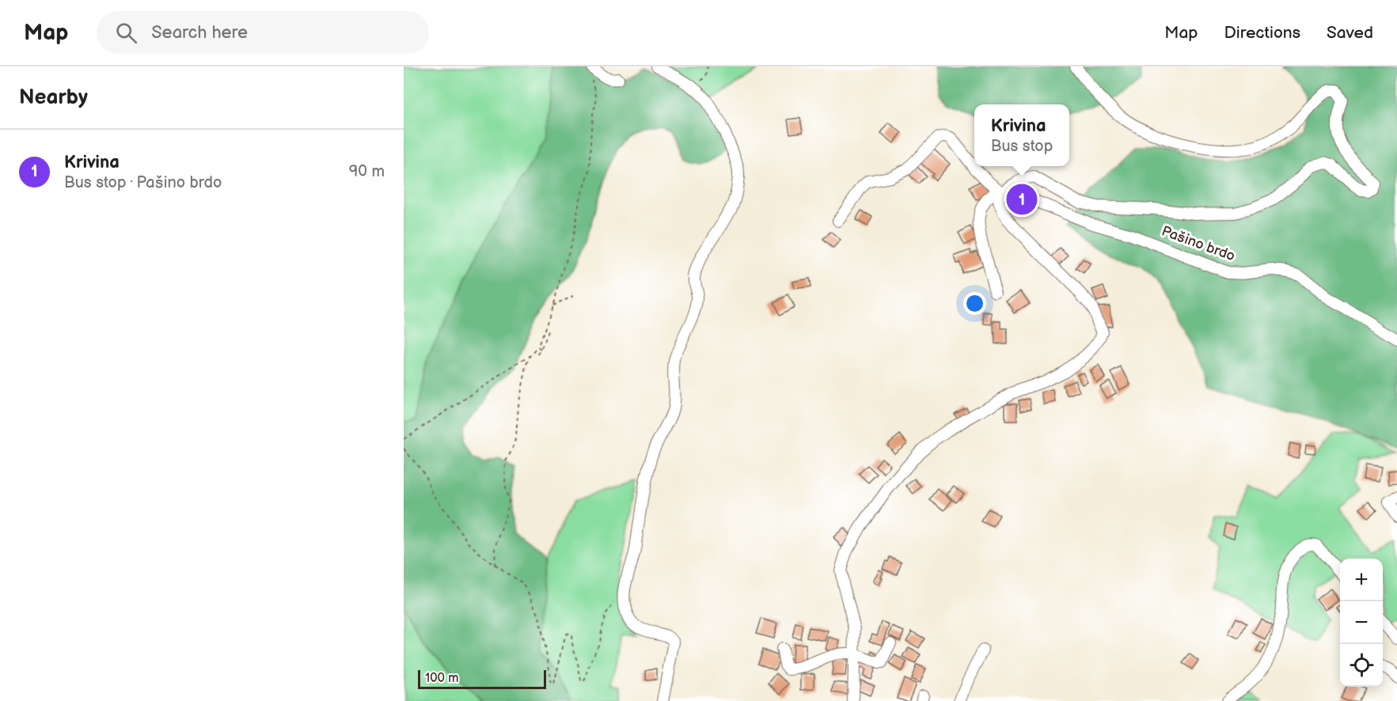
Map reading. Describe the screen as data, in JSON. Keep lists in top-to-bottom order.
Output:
{
  "streets": {
    "street": ["Pašino brdo"]
  },
  "scale_bar": "100 m",
  "page": {
    "header": "Map",
    "search": "Search here",
    "nav": ["Map", "Directions", "Saved"],
    "heading": "Nearby",
    "popup": ["Krivina", "Bus stop"],
    "list": [
      {
        "mark": "1",
        "name": "Krivina",
        "note": "Bus stop · Pašino brdo",
        "value": "90 m"
      }
    ],
    "pins": "1",
    "map_buttons": ["+", "−"],
    "scale": "100 m"
  }
}
